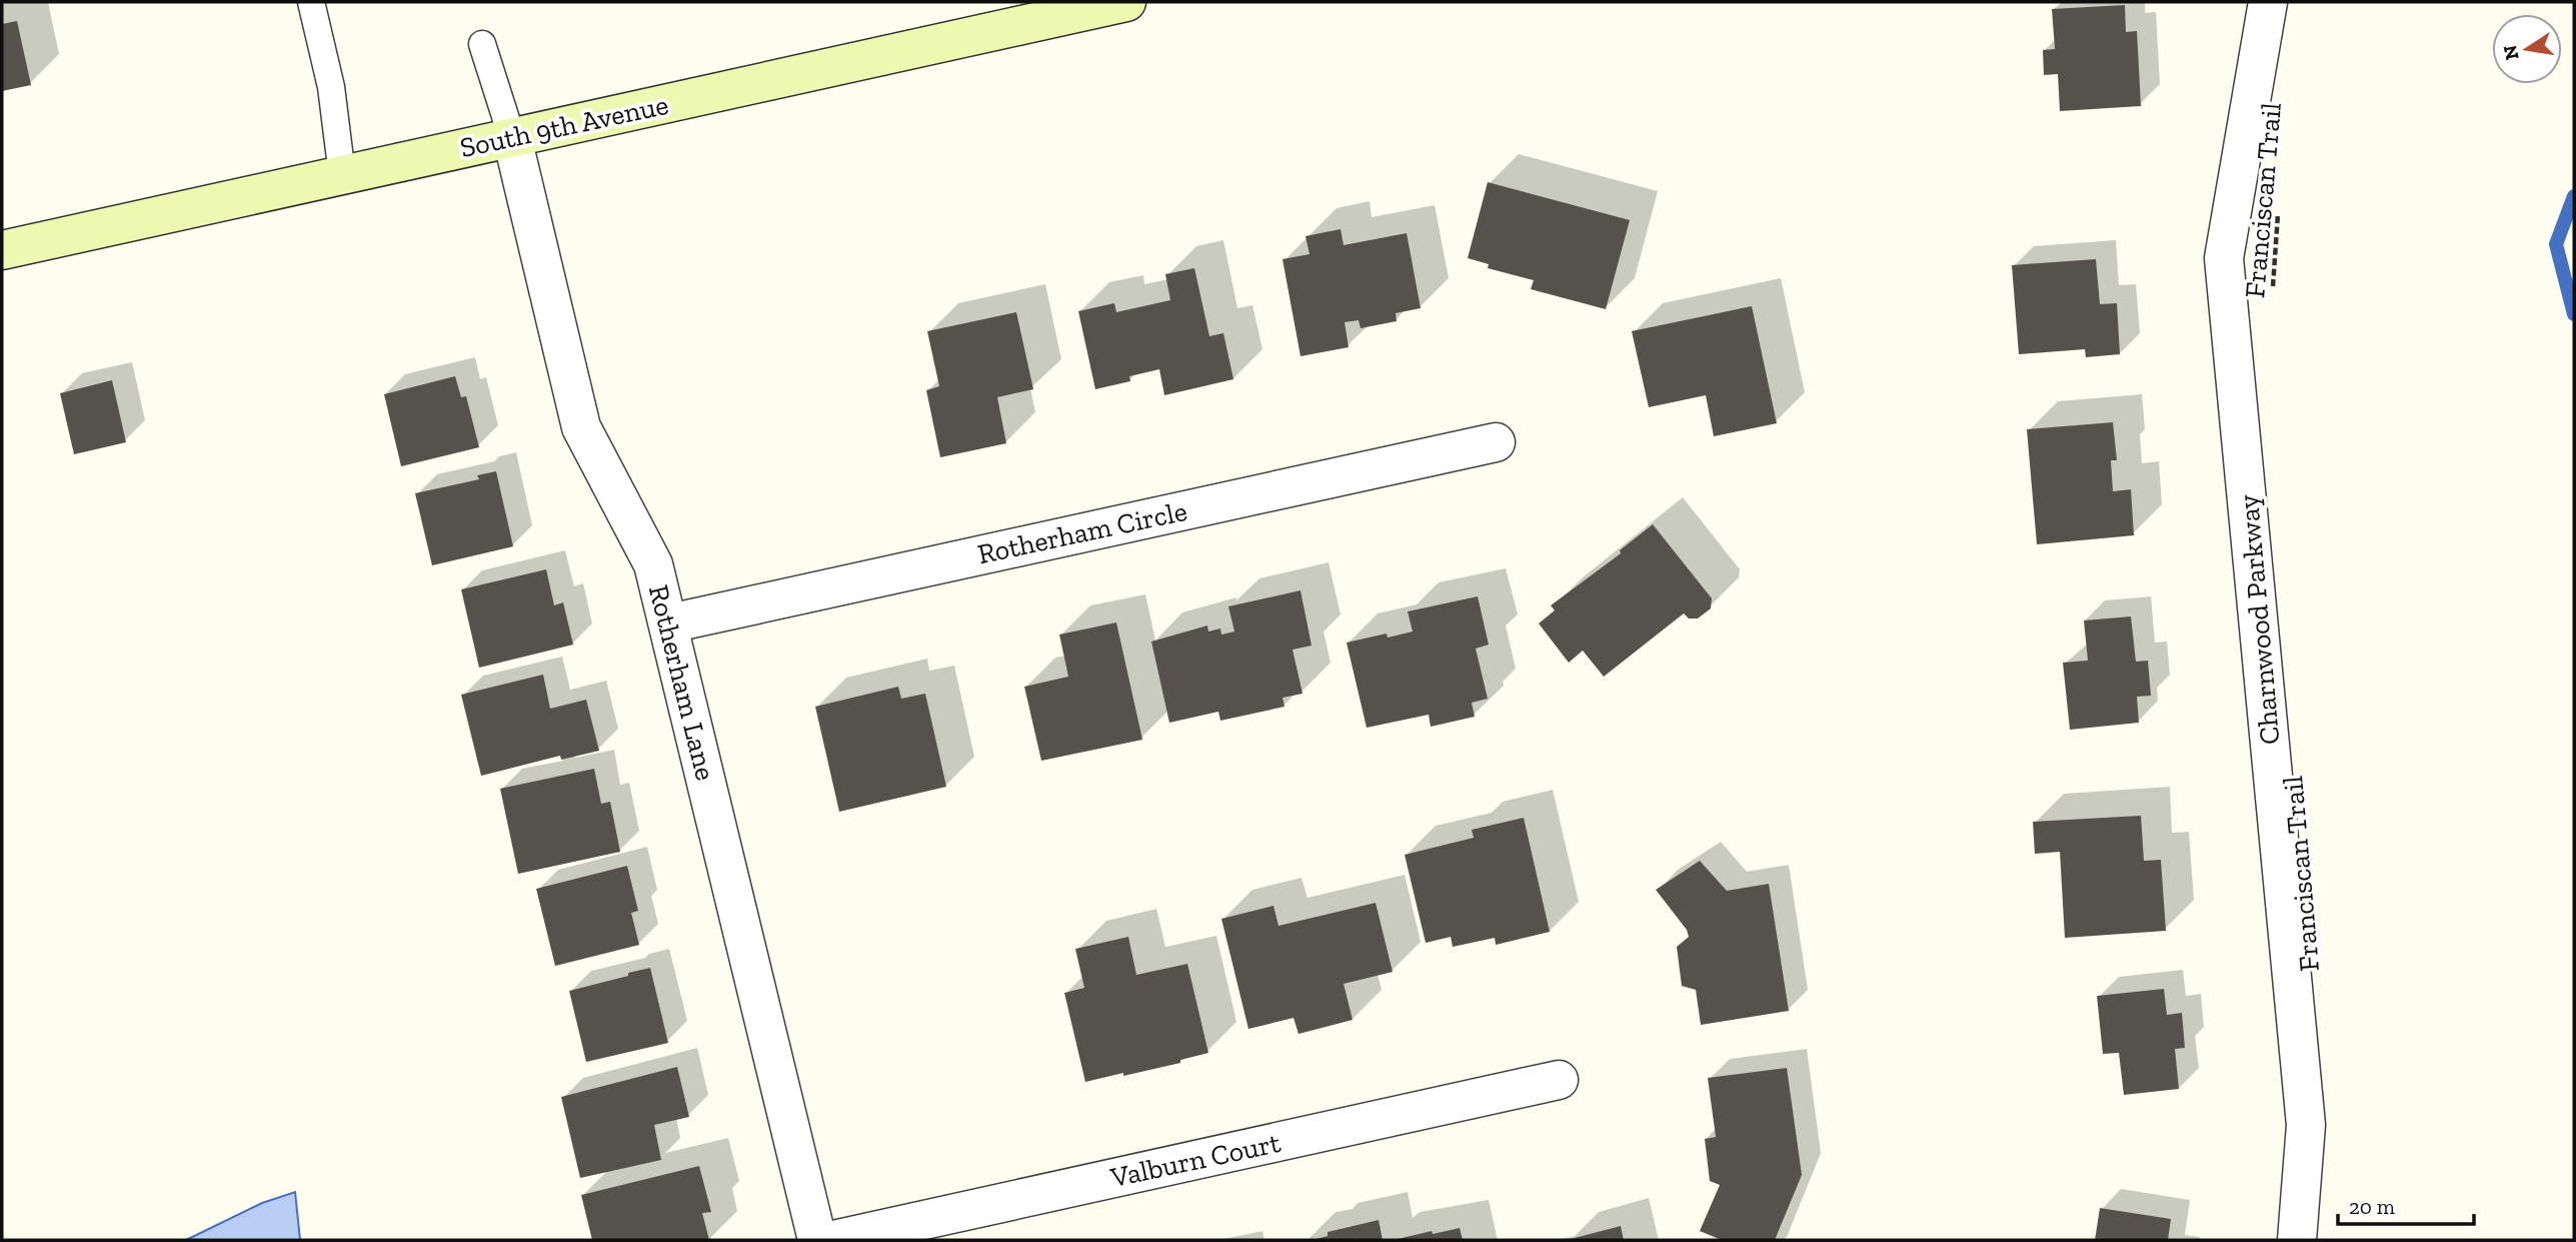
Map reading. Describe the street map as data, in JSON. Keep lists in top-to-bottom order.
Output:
{
  "streets": {
    "street": [
      "South 9th Avenue",
      "Rotherham Circle",
      "Charnwood Parkway",
      "Rotherham Lane",
      "Valburn Court"
    ],
    "path": ["Franciscan Trail"]
  },
  "crossings": [
    ["South 9th Avenue", "Rotherham Lane"],
    ["Rotherham Circle", "Rotherham Lane"]
  ],
  "scale_bar": "20 m",
  "north": "left"
}
